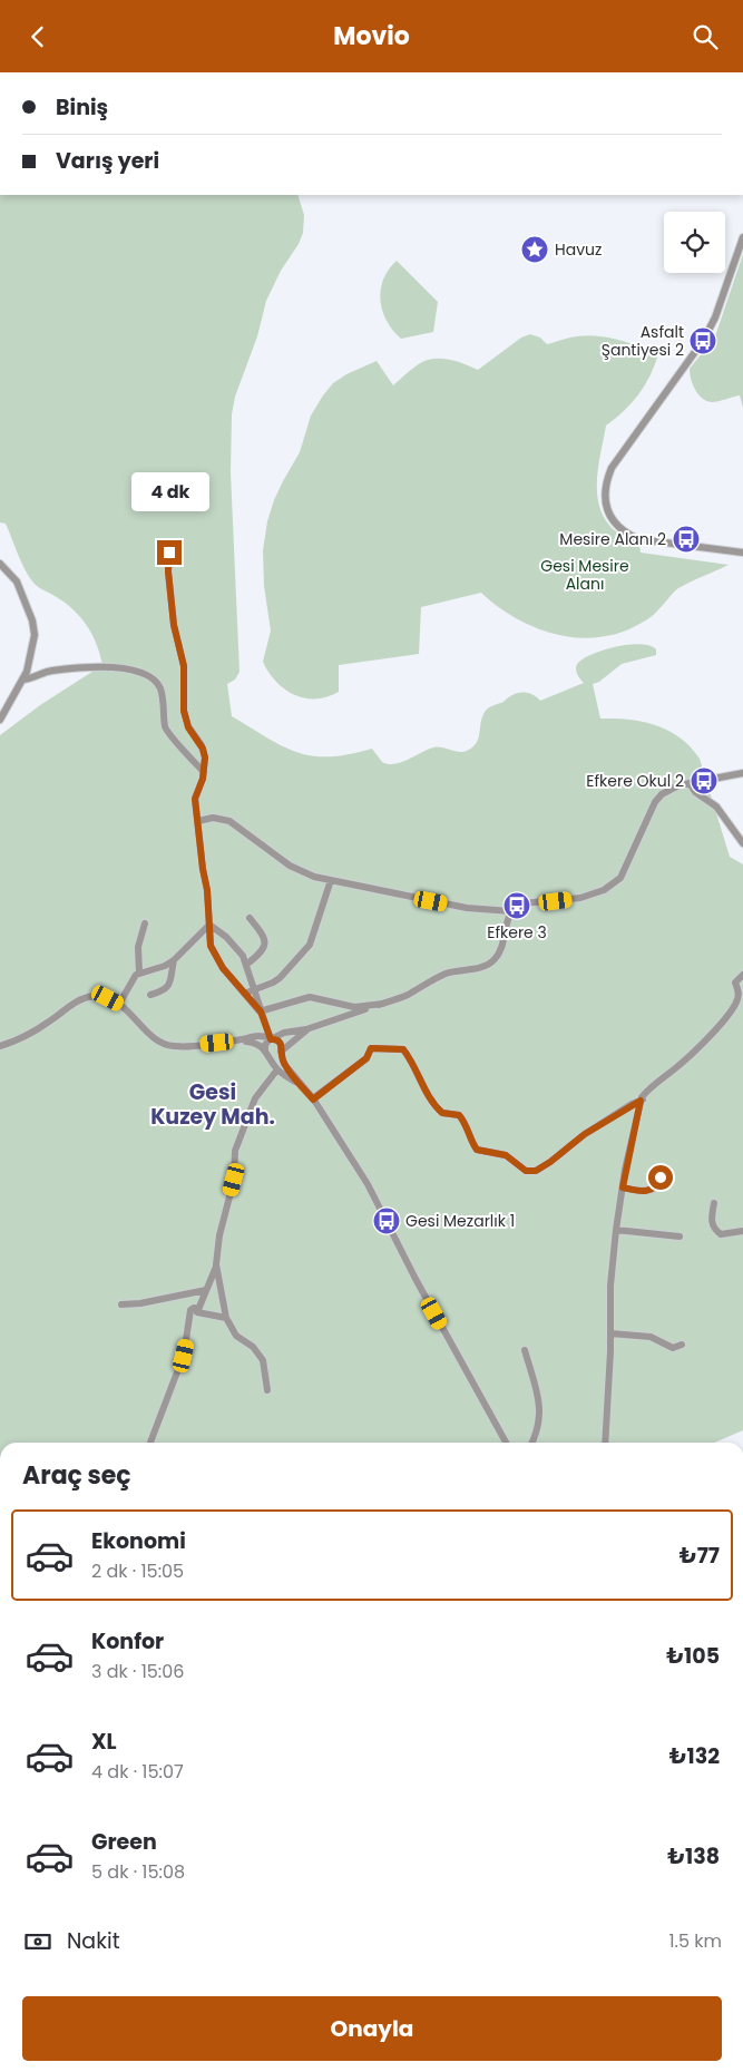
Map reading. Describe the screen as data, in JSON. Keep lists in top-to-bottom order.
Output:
{
  "districts": ["Gesi Kuzey Mah."],
  "parks": ["Gesi Mesire Alanı"],
  "places": {
    "place": ["Havuz"],
    "bus stop": [
      "Asfalt Şantiyesi 2",
      "Mesire Alanı 2",
      "Efkere Okul 2",
      "Efkere 3",
      "Gesi Mezarlık 1"
    ]
  },
  "page": {
    "header": "Movio",
    "banner": ["Biniş", "Varış yeri"],
    "bubble": "4 dk",
    "heading": "Araç seç",
    "list": [
      {
        "name": "Ekonomi",
        "note": "2 dk · 15:05",
        "value": "₺77"
      },
      {
        "name": "Konfor",
        "note": "3 dk · 15:06",
        "value": "₺105"
      },
      {
        "name": "XL",
        "note": "4 dk · 15:07",
        "value": "₺132"
      },
      {
        "name": "Green",
        "note": "5 dk · 15:08",
        "value": "₺138"
      }
    ],
    "pay": ["Nakit", "1.5 km"],
    "buttons": "Onayla"
  }
}
